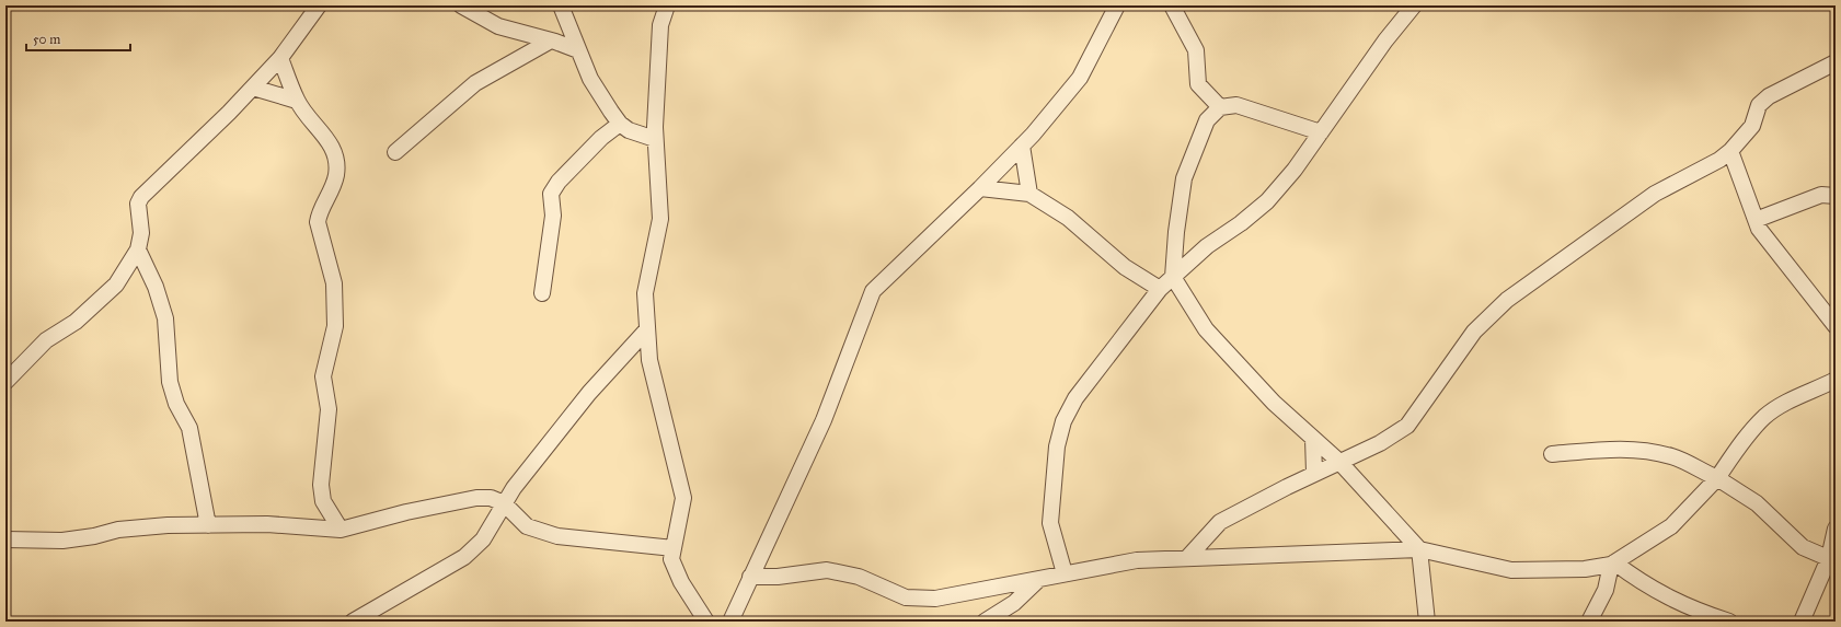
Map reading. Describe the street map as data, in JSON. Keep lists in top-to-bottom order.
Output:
{
  "scale_bar": "50 m"
}
